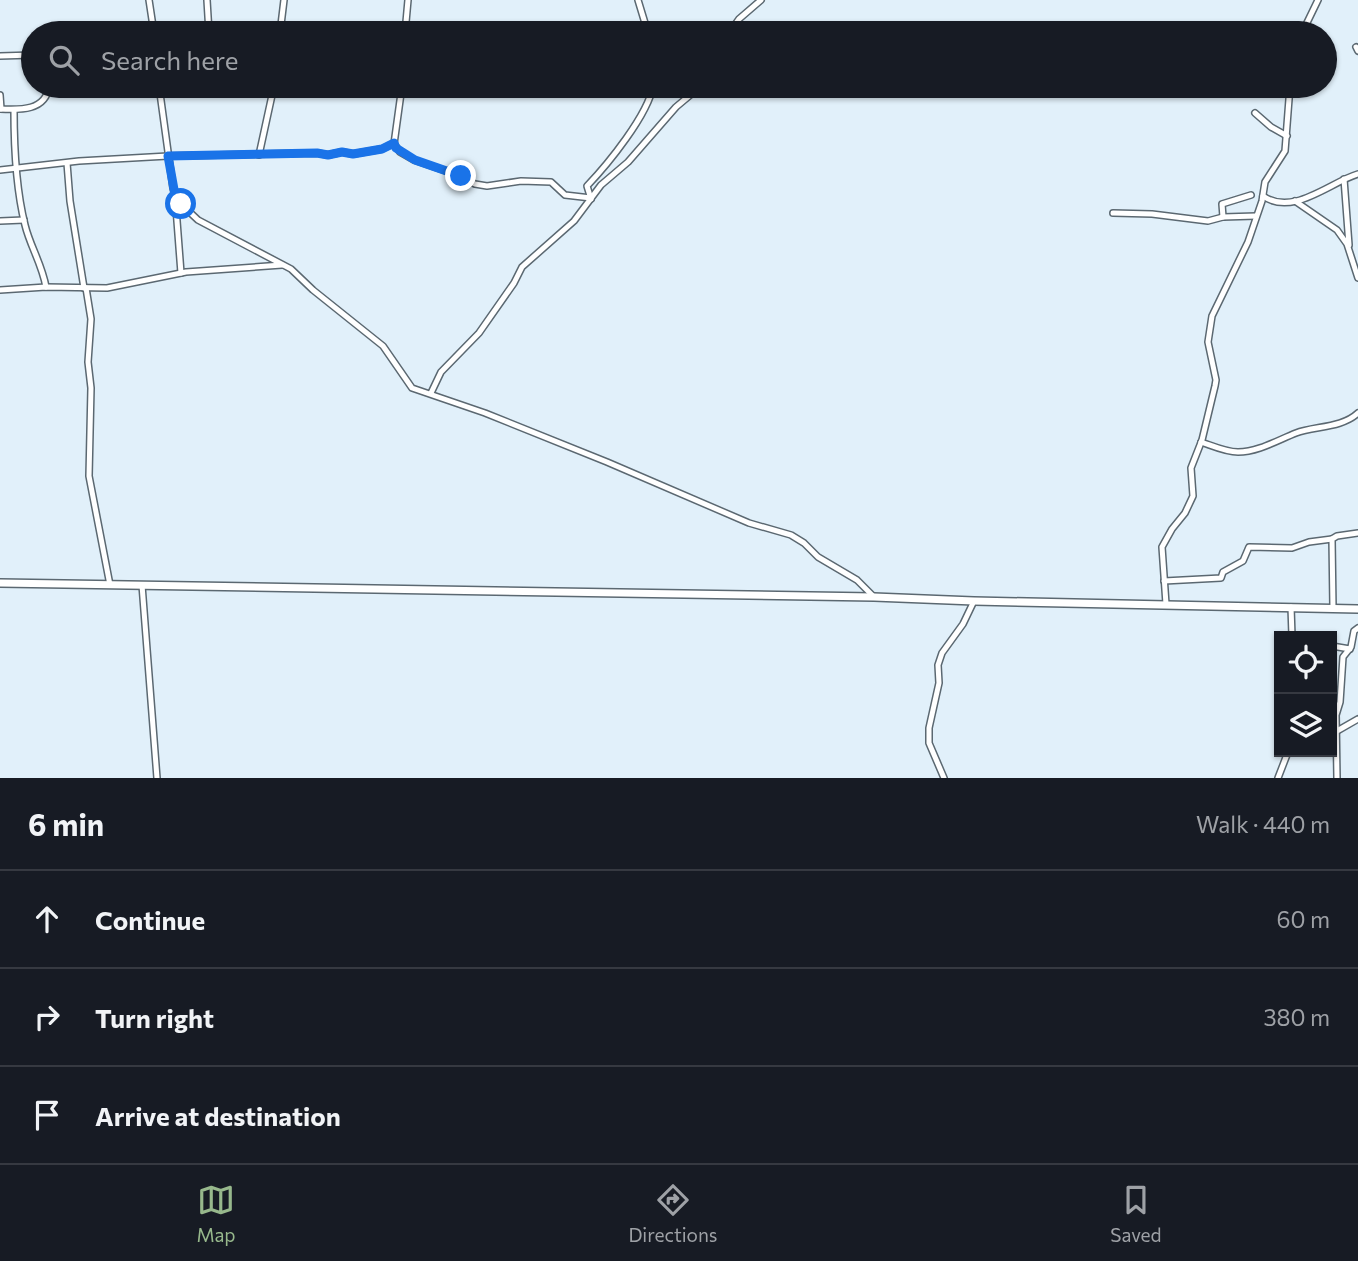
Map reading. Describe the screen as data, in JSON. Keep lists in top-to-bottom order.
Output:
{
  "page": {
    "search": "Search here",
    "heading": ["6 min", "Walk · 440 m"],
    "list": [
      ["Continue", "60 m"],
      ["Turn right", "380 m"],
      "Arrive at destination"
    ],
    "nav": ["Map", "Directions", "Saved"]
  }
}
